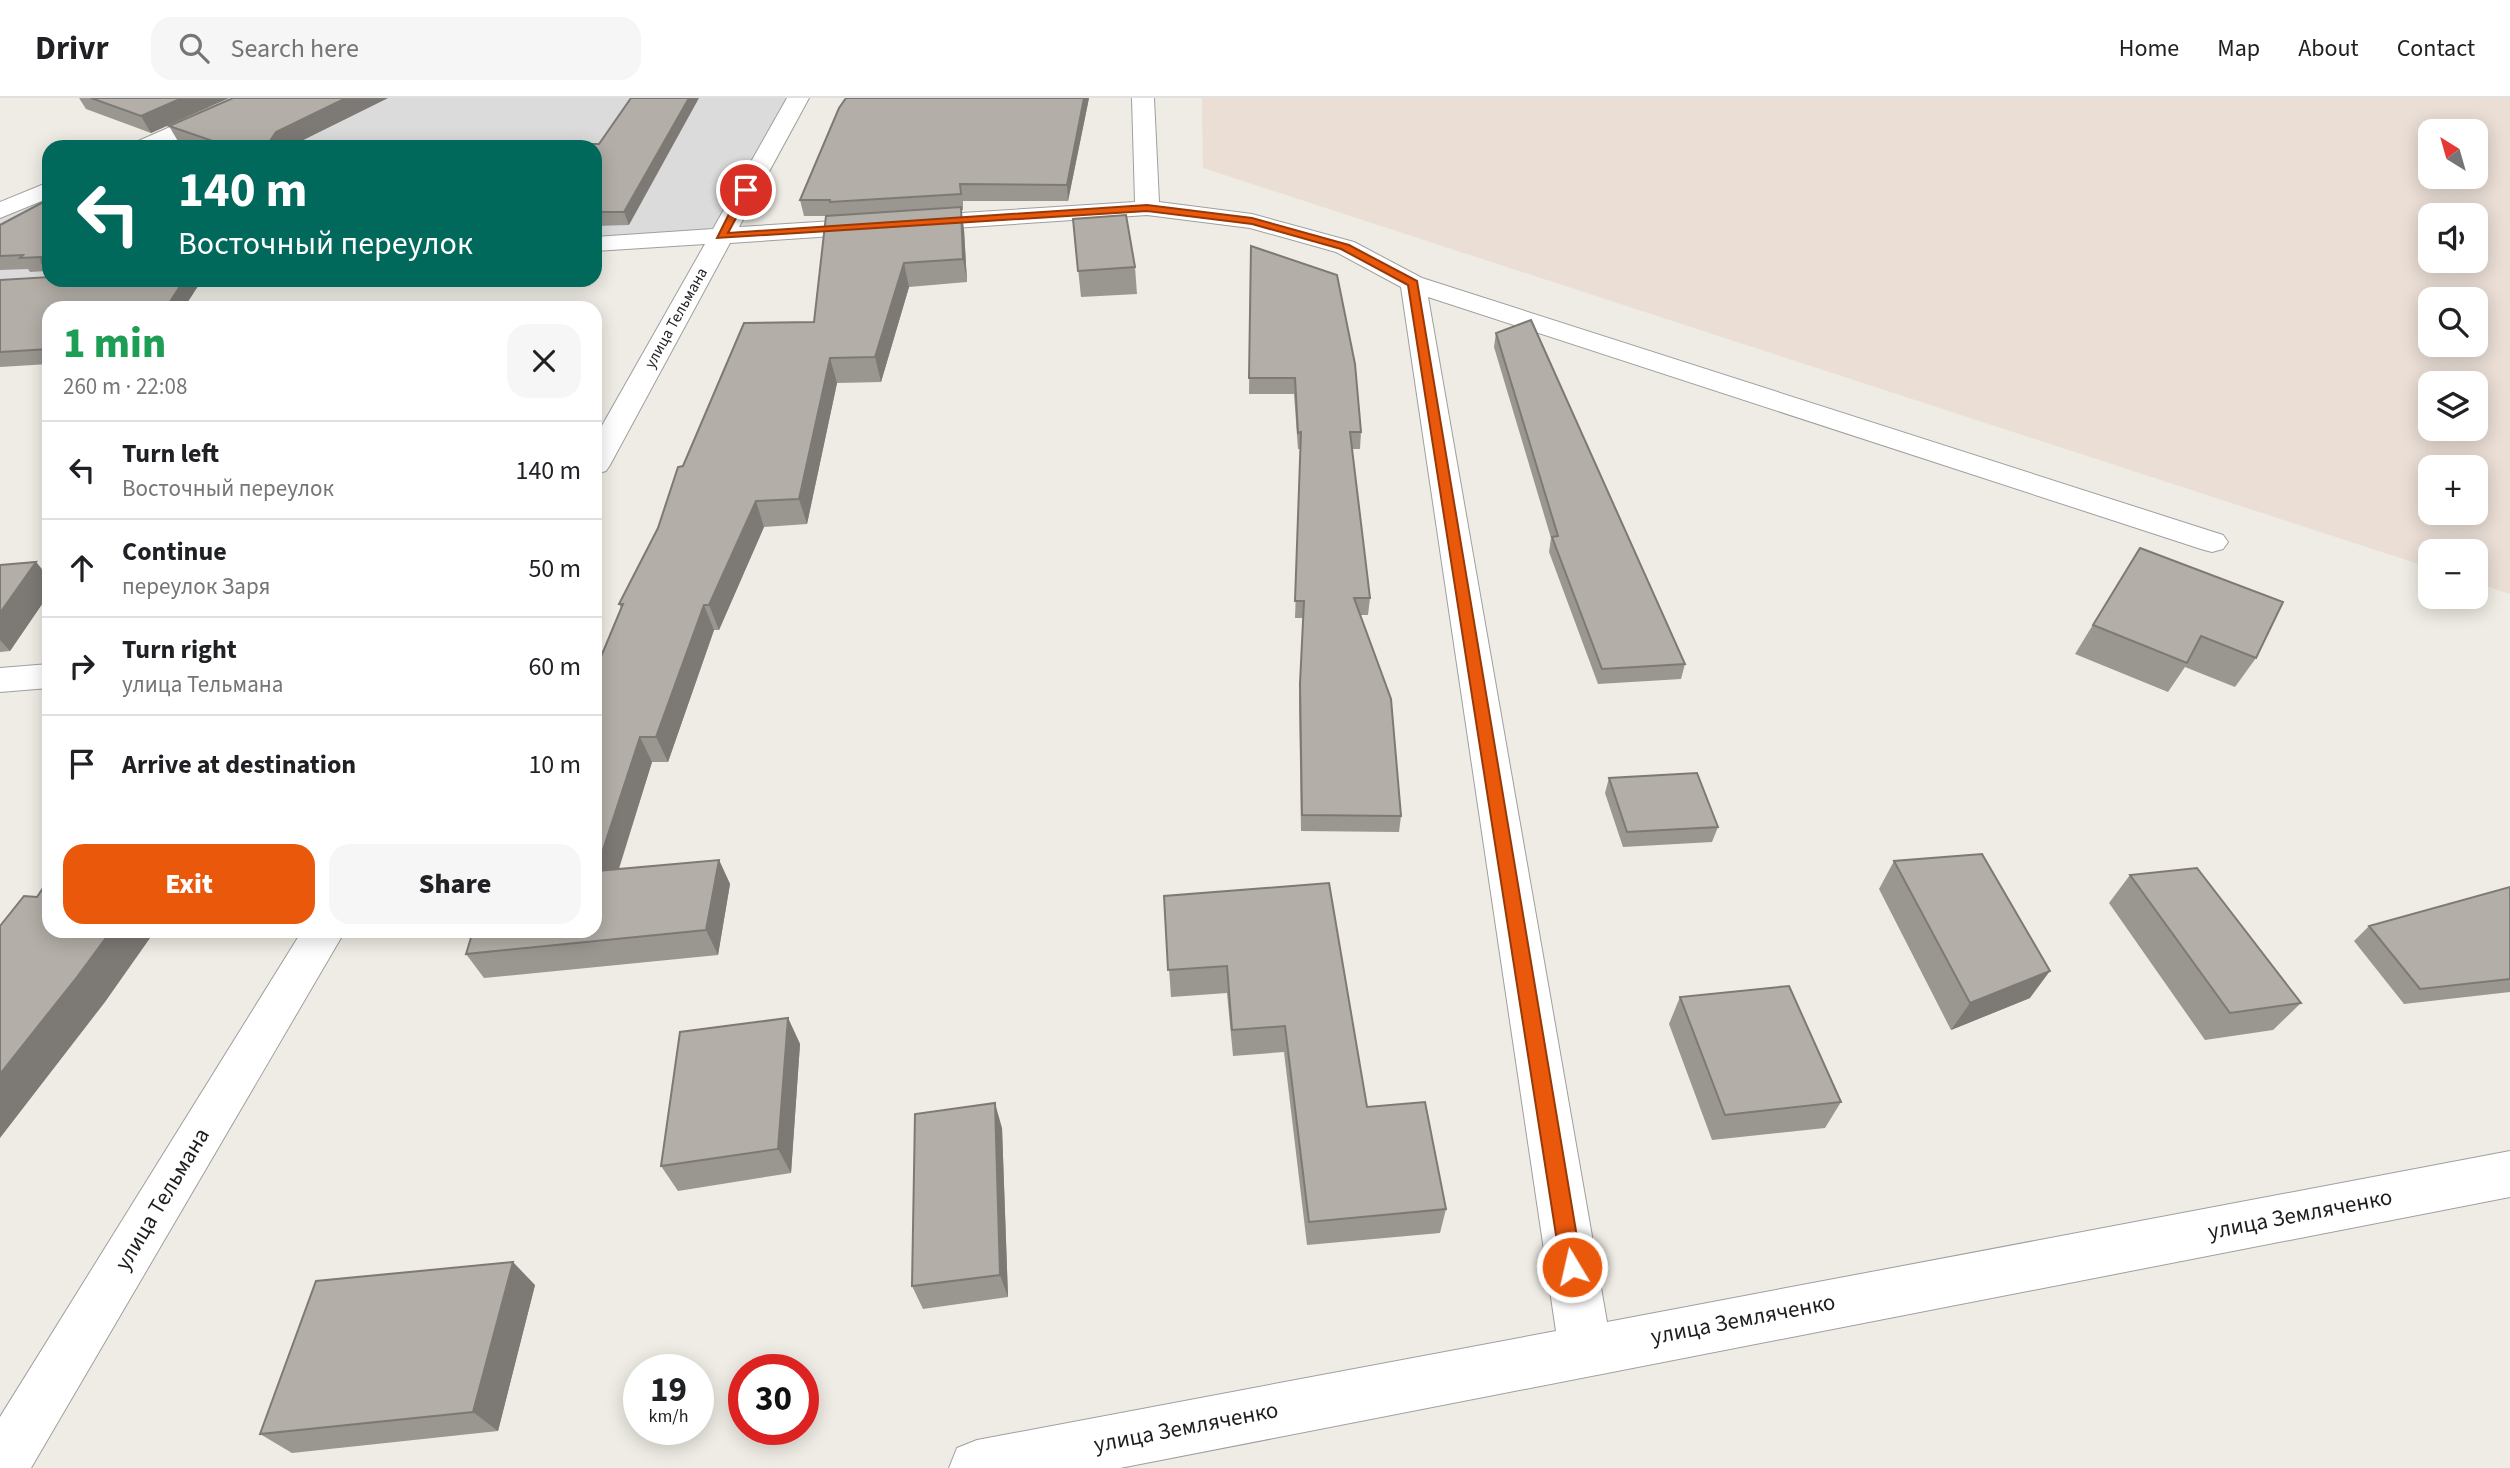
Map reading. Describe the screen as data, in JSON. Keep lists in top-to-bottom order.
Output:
{
  "streets": {
    "street": ["улица Тельмана", "улица Земляченко"]
  },
  "north": "top left",
  "page": {
    "header": "Drivr",
    "search": "Search here",
    "nav": [
      "Home",
      "Map",
      "About",
      "Contact"
    ],
    "map_buttons": ["+", "−"],
    "turn": ["140 m", "Восточный переулок"],
    "heading": ["1 min", "260 m · 22:08"],
    "list": [
      {
        "name": "Turn left",
        "note": "Восточный переулок",
        "value": "140 m"
      },
      {
        "name": "Continue",
        "note": "переулок Заря",
        "value": "50 m"
      },
      {
        "name": "Turn right",
        "note": "улица Тельмана",
        "value": "60 m"
      },
      {
        "name": "Arrive at destination",
        "value": "10 m"
      }
    ],
    "buttons": ["Exit", "Share"],
    "speed": "19 km/h",
    "limit": "30"
  }
}
